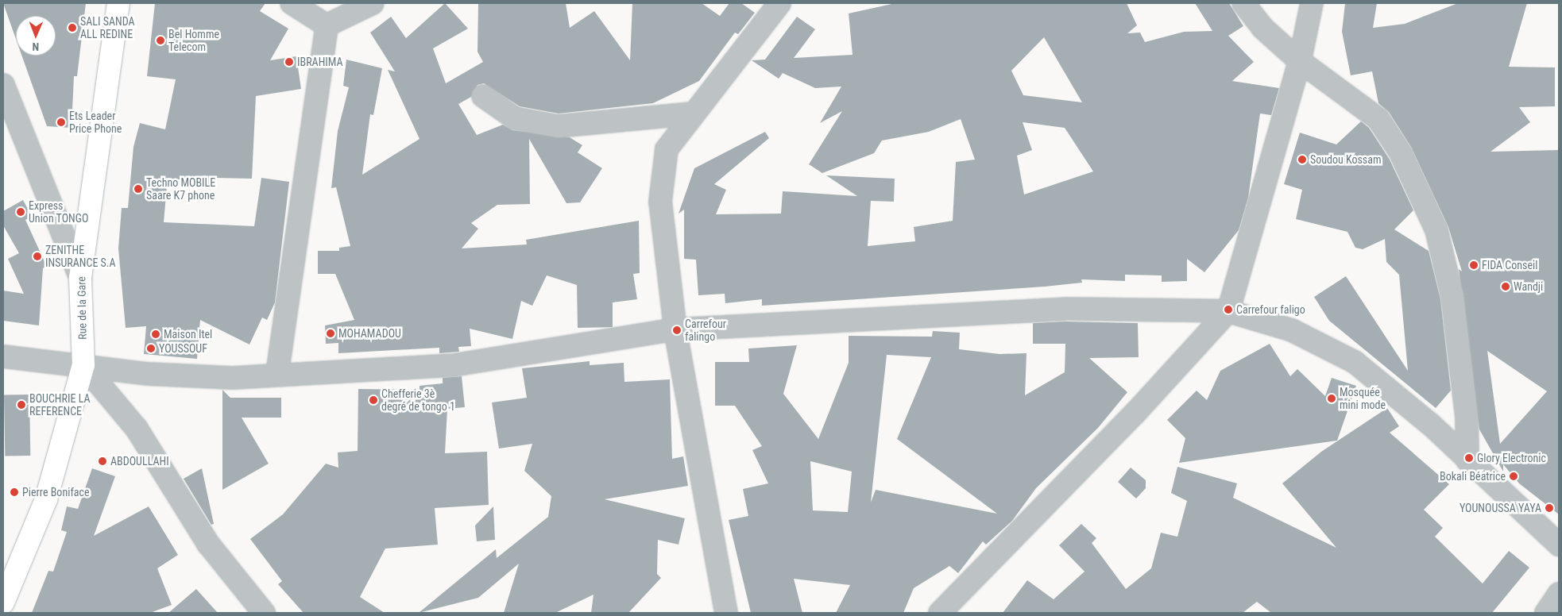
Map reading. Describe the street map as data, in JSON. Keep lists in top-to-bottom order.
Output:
{
  "streets": {
    "main road": ["Rue de la Gare"]
  },
  "places": [
    "SALI SANDA ALL REDINE",
    "Bel Homme Telecom",
    "IBRAHIMA",
    "Ets Leader Price Phone",
    "Soudou Kossam",
    "Techno MOBILE Saare K7 phone",
    "Express Union TONGO",
    "ZENITHE INSURANCE S.A",
    "FIDA Conseil",
    "Wandji",
    "Carrefour faligo",
    "Carrefour falingo",
    "MOHAMADOU",
    "Maison Itel",
    "YOUSSOUF",
    "Mosquée mini mode",
    "Chefferie 3è degré de tongo 1",
    "BOUCHRIE LA REFERENCE",
    "Glory Electronic",
    "ABDOULLAHI",
    "Bokali Béatrice",
    "Pierre Boniface",
    "YOUNOUSSA YAYA"
  ],
  "north": "bottom"
}
